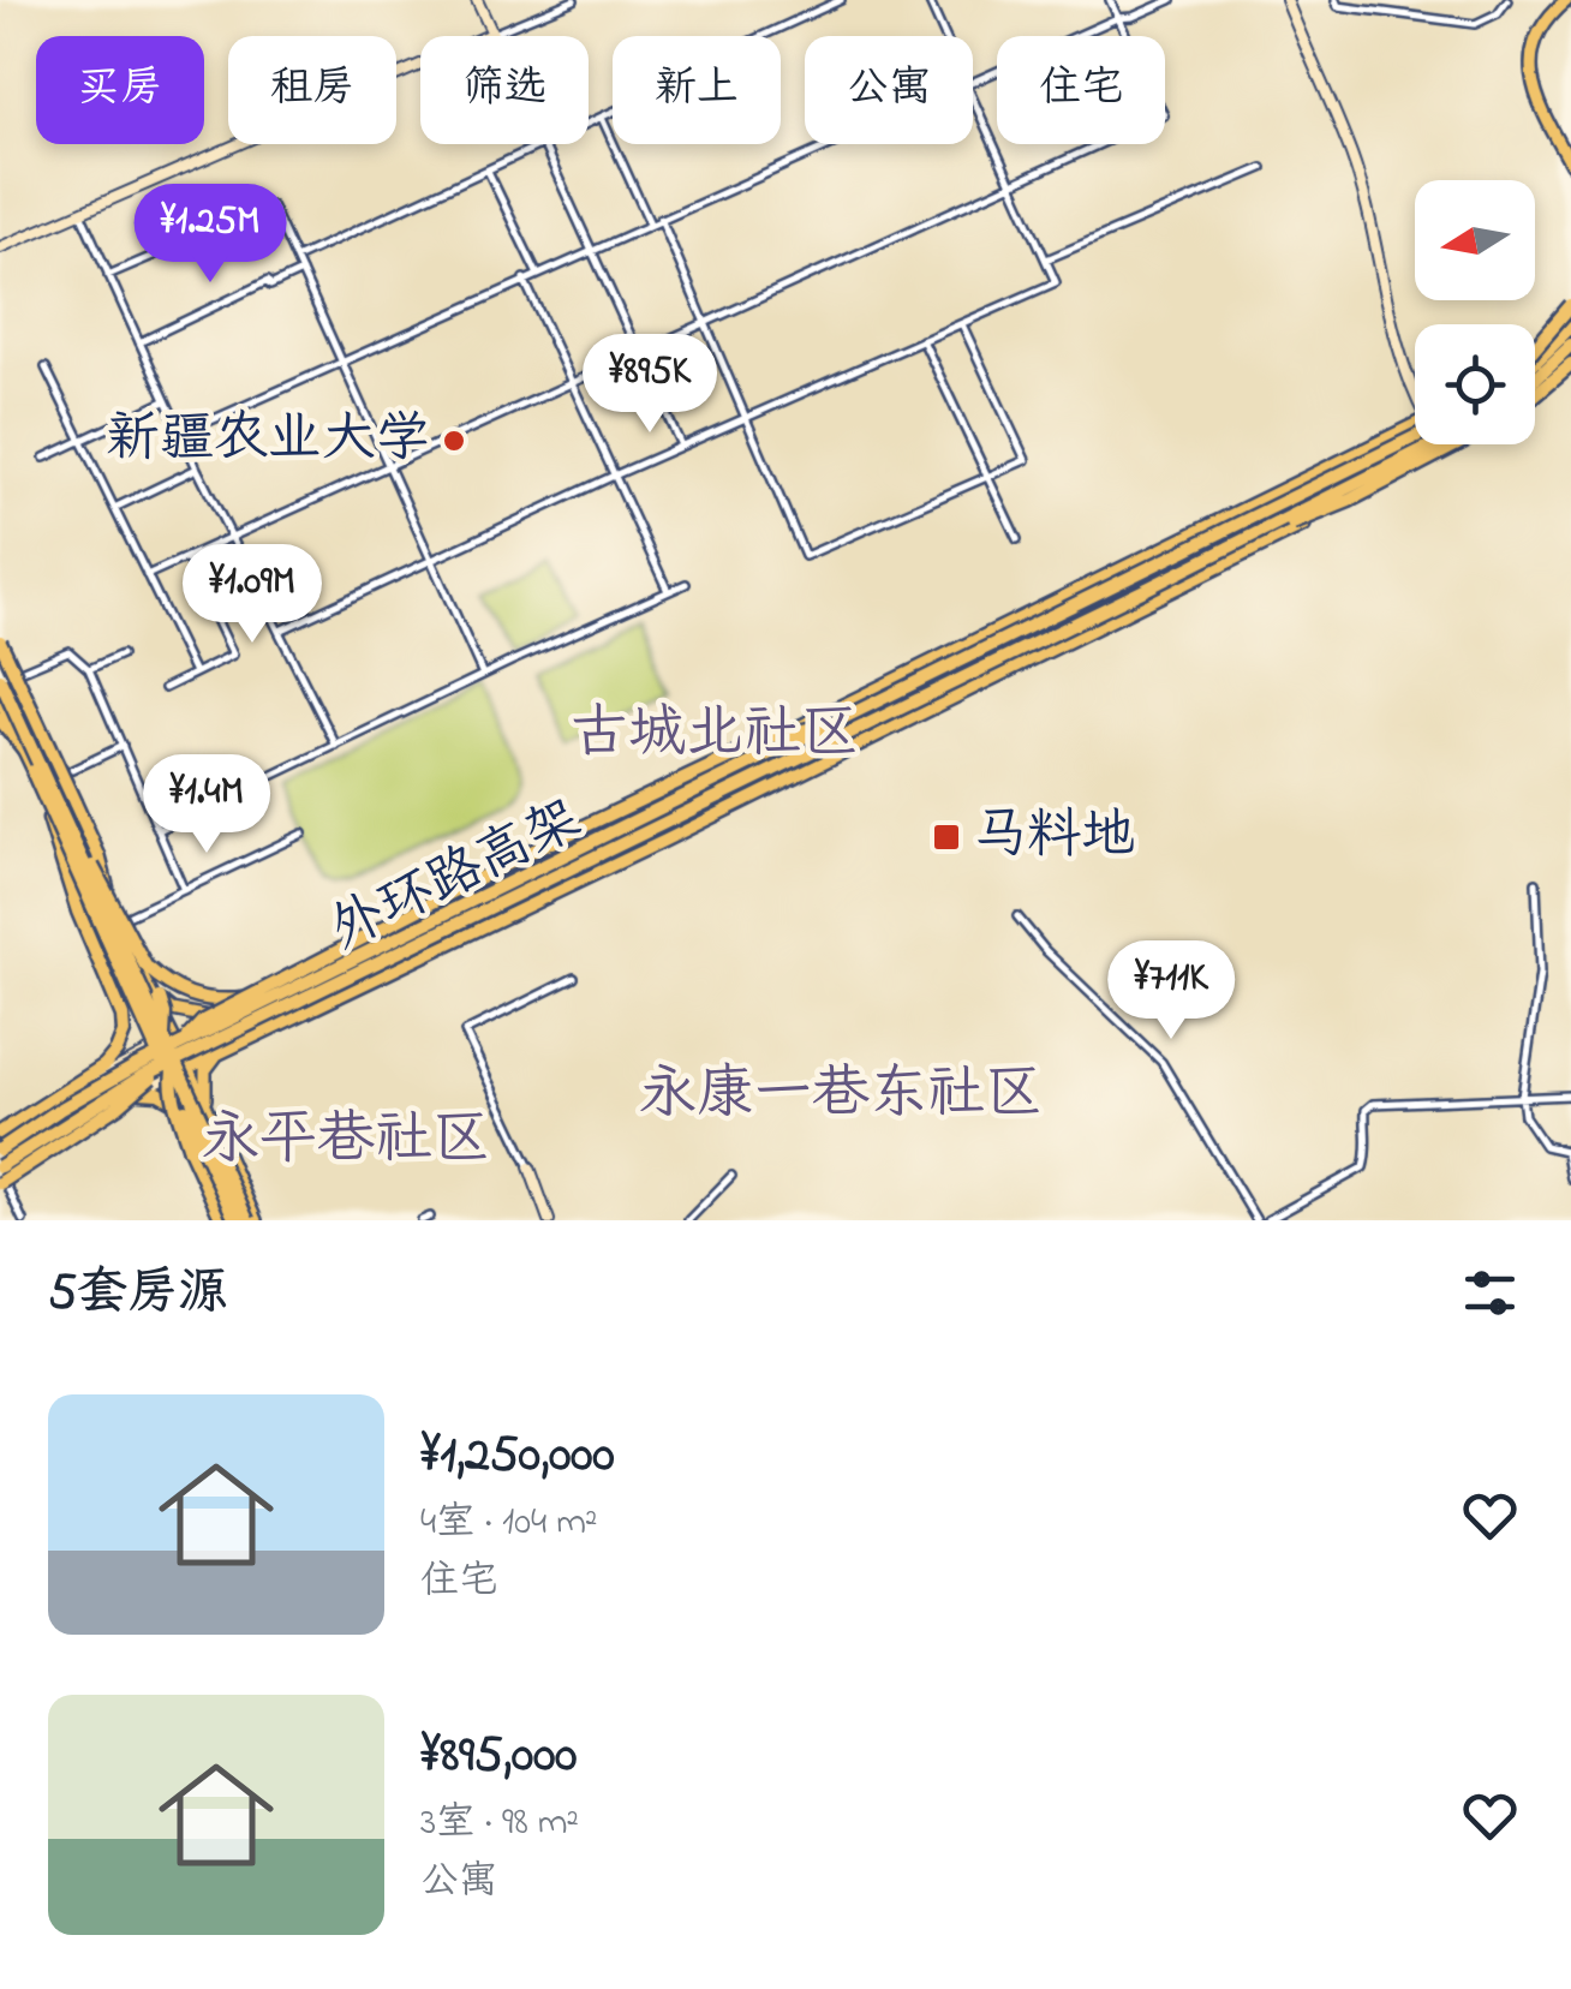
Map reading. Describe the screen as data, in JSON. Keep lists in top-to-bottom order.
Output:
{
  "streets": {
    "highway": ["外环路高架"]
  },
  "districts": ["古城北社区", "永康一巷东社区", "永平巷社区"],
  "places": {
    "other": ["新疆农业大学"],
    "transit": ["马料地"]
  },
  "north": "left",
  "page": {
    "chip": [
      "买房",
      "租房",
      "筛选",
      "新上",
      "公寓",
      "住宅"
    ],
    "price": [
      "¥1.25M",
      "¥895K",
      "¥1.09M",
      "¥1.4M",
      "¥711K"
    ],
    "heading": "5套房源",
    "list": [
      {
        "name": "¥1,250,000",
        "note": "4室 · 104 m² · 住宅"
      },
      {
        "name": "¥895,000",
        "note": "3室 · 98 m² · 公寓"
      }
    ]
  }
}
